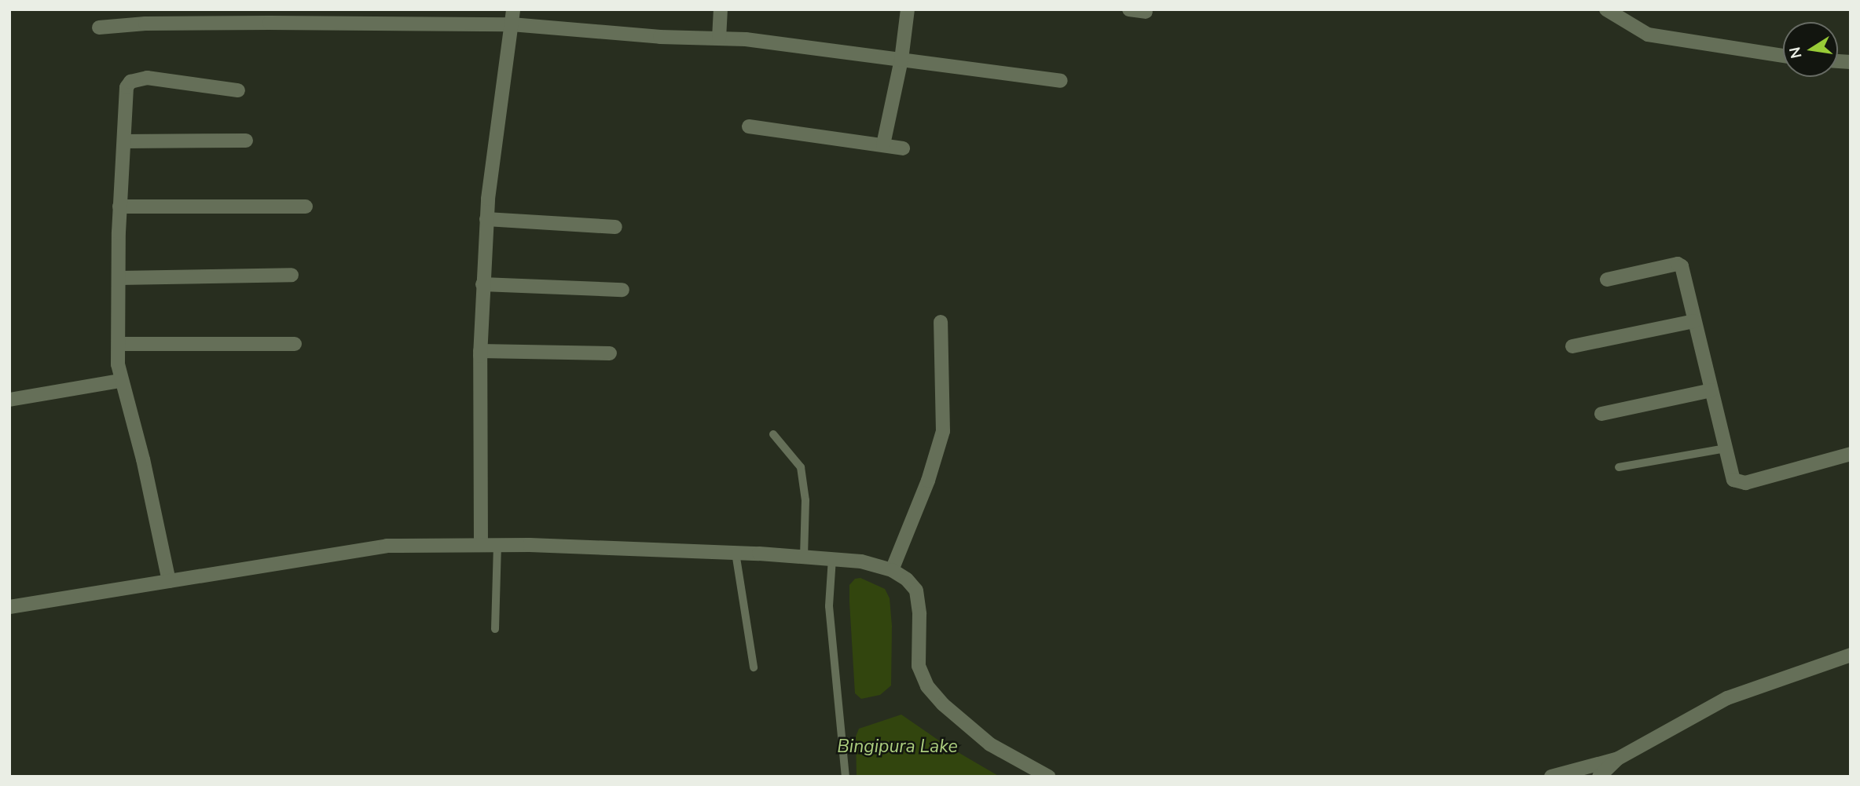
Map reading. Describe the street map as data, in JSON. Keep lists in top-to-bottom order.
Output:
{
  "water": ["Bingipura Lake"],
  "north": "left"
}
